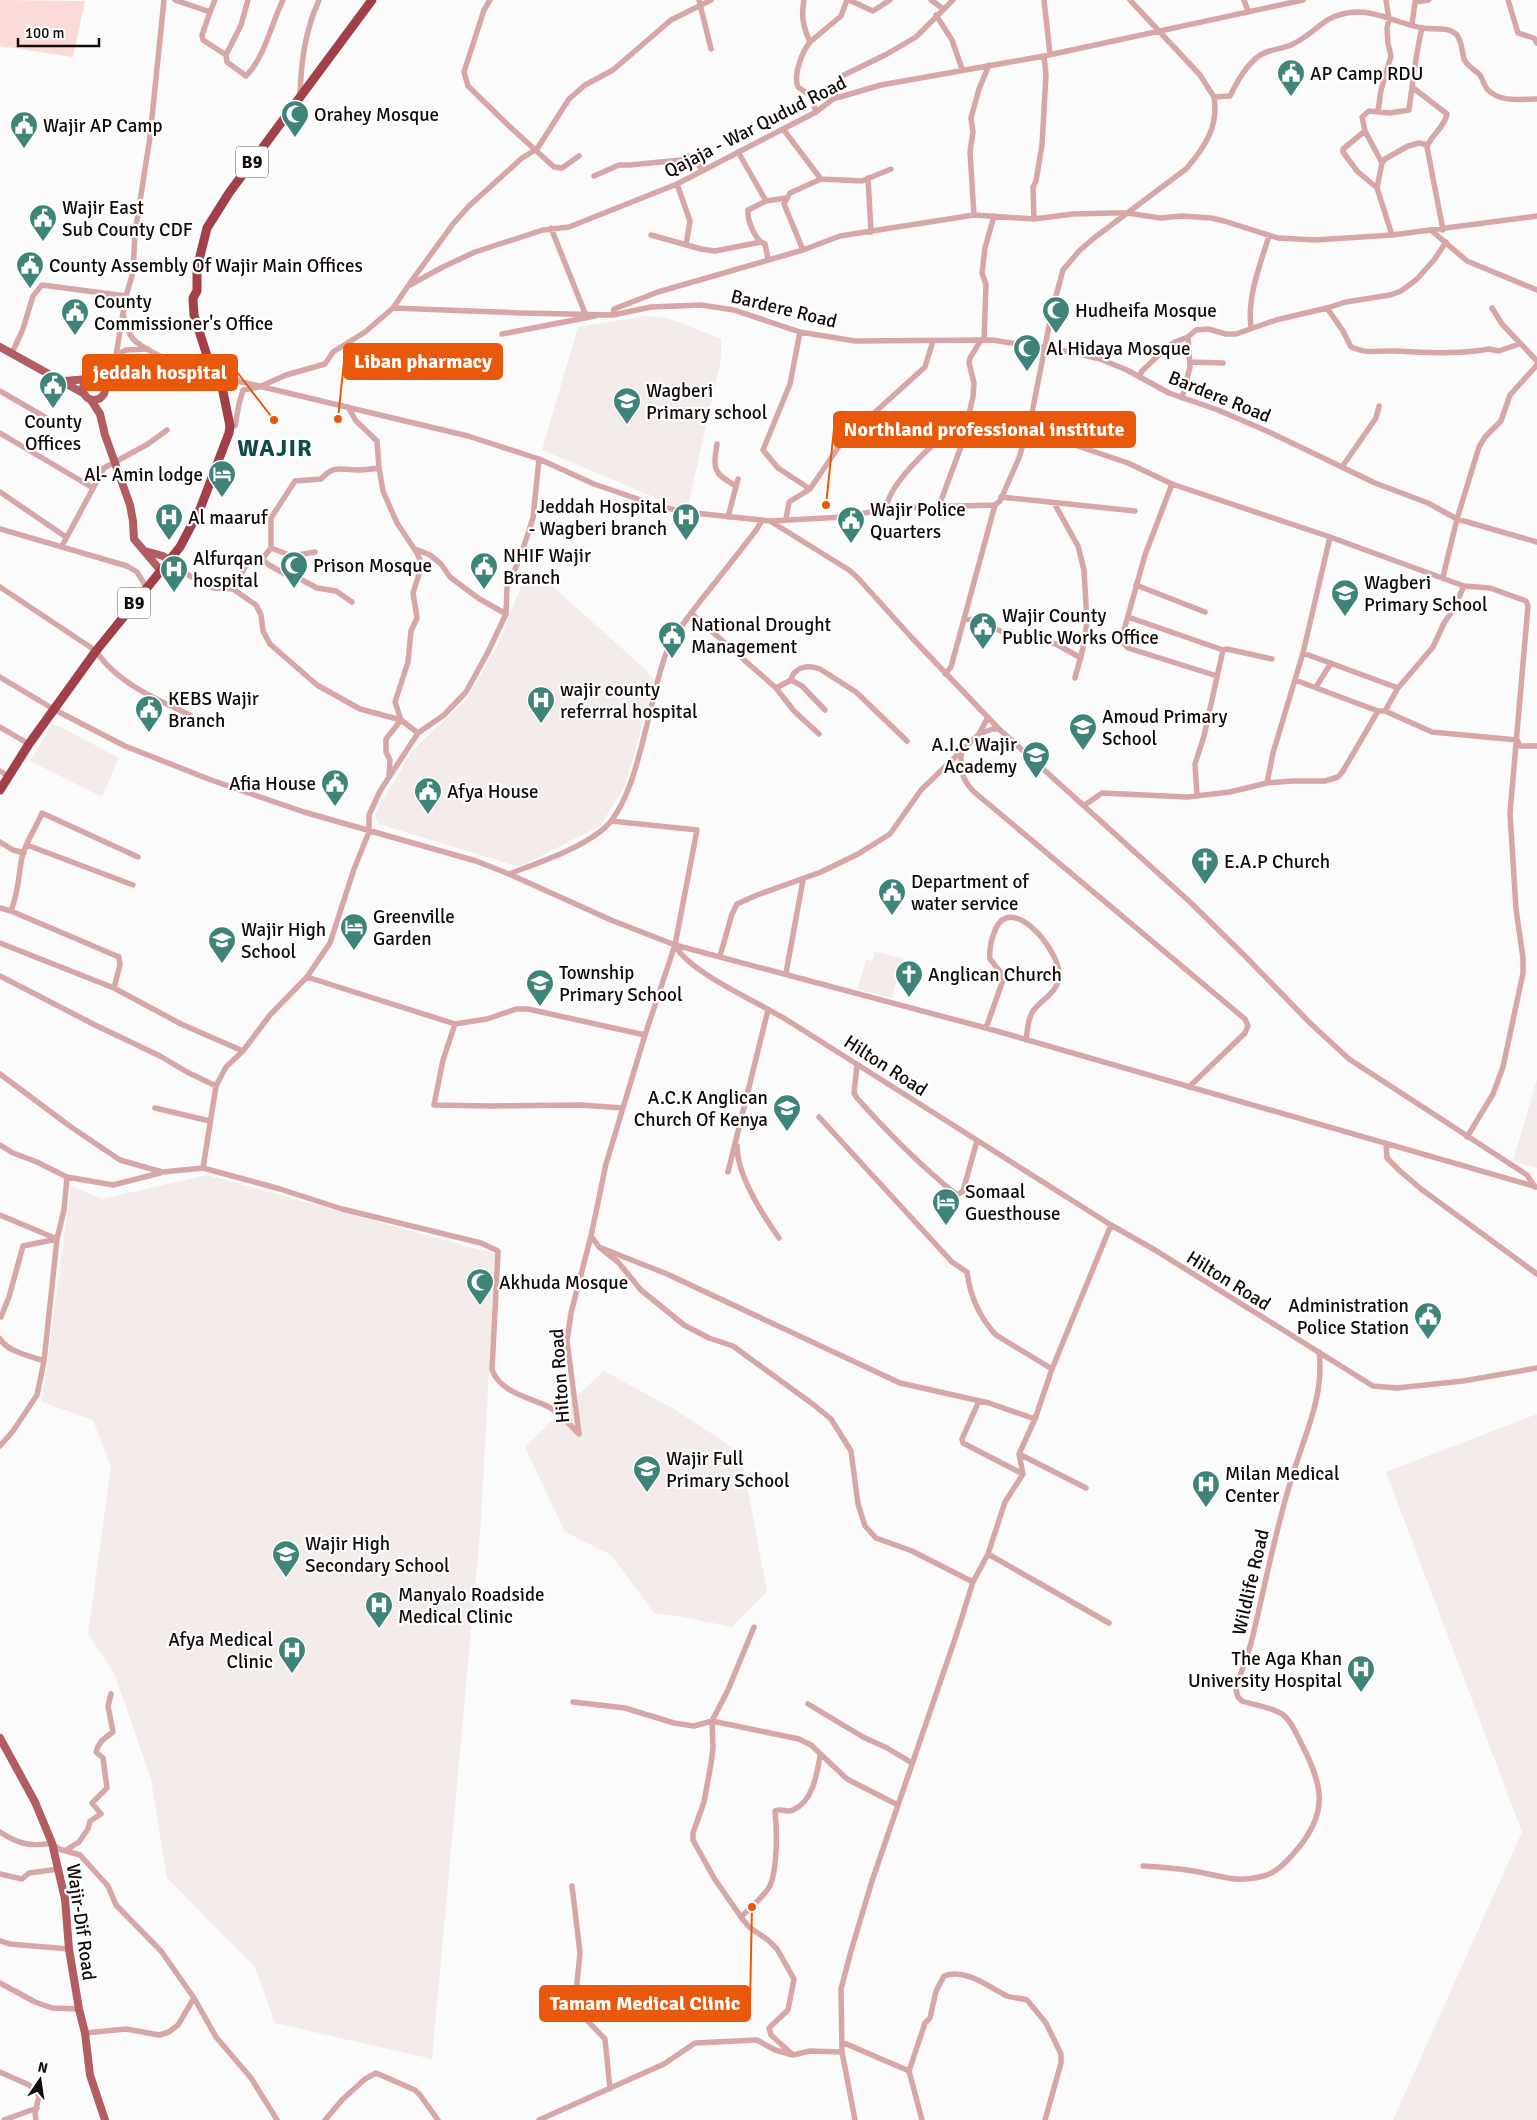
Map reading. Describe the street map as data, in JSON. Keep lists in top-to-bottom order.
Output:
{
  "streets": {
    "highway": ["B9"],
    "main road": ["Wajir-Dif Road"],
    "street": [
      "Qajaja - War Qudud Road",
      "Bardere Road",
      "Hilton Road",
      "Wildlife Road"
    ]
  },
  "crossings": [
    ["Qajaja - War Qudud Road", "B9"],
    ["Hilton Road", "Wildlife Road"]
  ],
  "districts": ["WAJIR"],
  "places": {
    "public building": [
      "AP Camp RDU",
      "Wajir AP Camp",
      "Wajir East Sub County CDF",
      "County Assembly Of Wajir Main Offices",
      "County Commissioner's Office",
      "County Offices",
      "Wajir Police Quarters",
      "NHIF Wajir Branch",
      "Wajir County Public Works Office",
      "National Drought Management",
      "KEBS Wajir Branch",
      "Afia House",
      "Afya House",
      "Department of water service",
      "Administration Police Station"
    ],
    "mosque": [
      "Orahey Mosque",
      "Hudheifa Mosque",
      "Al Hidaya Mosque",
      "Prison Mosque",
      "Akhuda Mosque"
    ],
    "other": [
      "Liban pharmacy",
      "jeddah hospital",
      "Northland professional institute",
      "Tamam Medical Clinic"
    ],
    "school or university": [
      "Wagberi Primary school",
      "Wagberi Primary School",
      "Amoud Primary School",
      "A.I.C Wajir Academy",
      "Wajir High School",
      "Township Primary School",
      "A.C.K Anglican Church Of Kenya",
      "Wajir Full Primary School",
      "Wajir High Secondary School"
    ],
    "hotel": ["Al- Amin lodge", "Greenville Garden", "Somaal Guesthouse"],
    "hospital": [
      "Al maaruf",
      "Jeddah Hospital - Wagberi branch",
      "Alfurqan hospital",
      "wajir county referrral hospital",
      "Milan Medical Center",
      "Manyalo Roadside Medical Clinic",
      "Afya Medical Clinic",
      "The Aga Khan University Hospital"
    ],
    "church": ["E.A.P Church", "Anglican Church"]
  },
  "scale_bar": "100 m",
  "north": "top"
}
